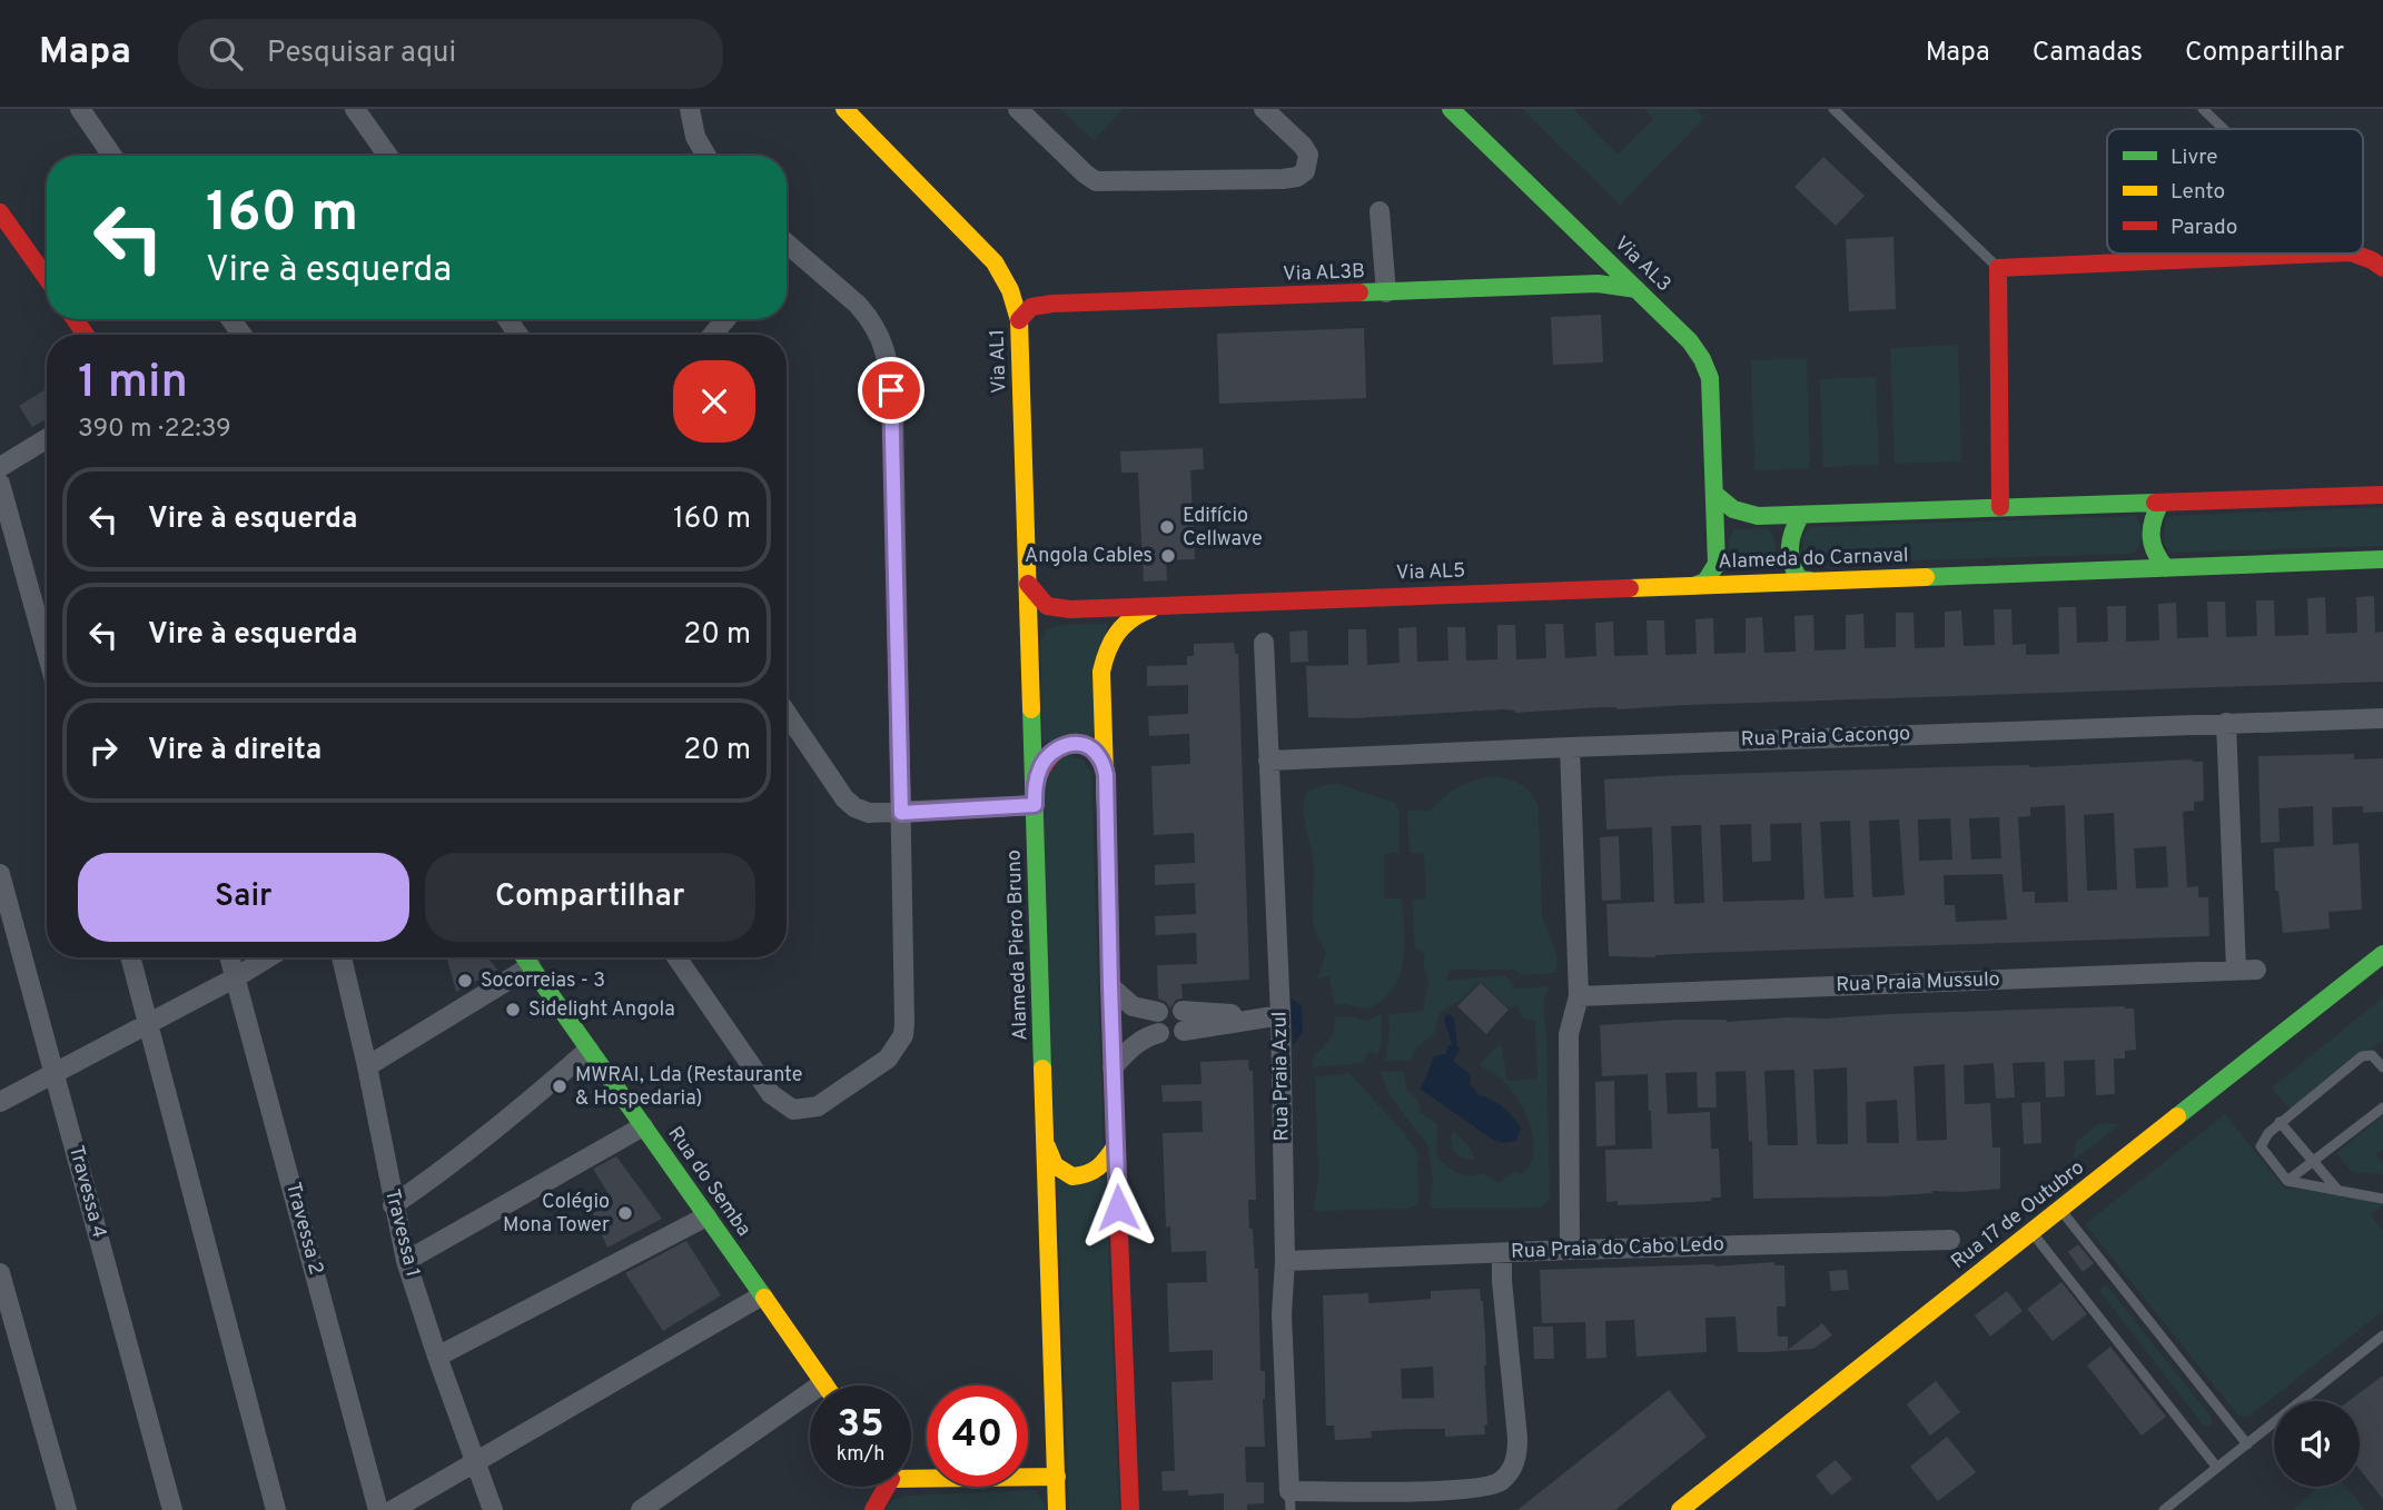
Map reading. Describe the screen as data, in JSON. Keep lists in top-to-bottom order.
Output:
{
  "streets": {
    "street": [
      "Via AL3",
      "Via AL3B",
      "Via AL1",
      "Alameda do Carnaval",
      "Via AL5",
      "Rua Praia Cacongo",
      "Alameda Piero Bruno",
      "Rua Praia Mussulo",
      "Rua Praia Azul",
      "Rua do Semba",
      "Travessa 4",
      "Rua 17 de Outubro",
      "Travessa 2",
      "Travessa 1",
      "Rua Praia do Cabo Ledo"
    ]
  },
  "crossings": [
    ["Via AL3", "Via AL3B"],
    ["Via AL3", "Alameda do Carnaval"],
    ["Via AL3B", "Via AL1"],
    ["Via AL1", "Alameda Piero Bruno"],
    ["Alameda do Carnaval", "Via AL5"],
    ["Rua Praia Cacongo", "Rua Praia Mussulo"],
    ["Rua Praia Cacongo", "Rua Praia Azul"],
    ["Rua Praia Azul", "Rua Praia do Cabo Ledo"]
  ],
  "places": [
    "Edifício Cellwave",
    "Angola Cables",
    "Socorreias - 3",
    "Sidelight Angola",
    "MWRAI, Lda (Restaurante & Hospedaria)",
    "Colégio Mona Tower"
  ],
  "legend": ["Livre", "Lento", "Parado"],
  "page": {
    "header": "Mapa",
    "search": "Pesquisar aqui",
    "nav": ["Mapa", "Camadas", "Compartilhar"],
    "turn": ["160 m", "Vire à esquerda"],
    "heading": ["1 min", "390 m · 22:39"],
    "list": [
      {
        "name": "Vire à esquerda",
        "value": "160 m"
      },
      {
        "name": "Vire à esquerda",
        "value": "20 m"
      },
      {
        "name": "Vire à direita",
        "value": "20 m"
      }
    ],
    "buttons": ["Sair", "Compartilhar"],
    "speed": "35 km/h",
    "limit": "40"
  }
}
